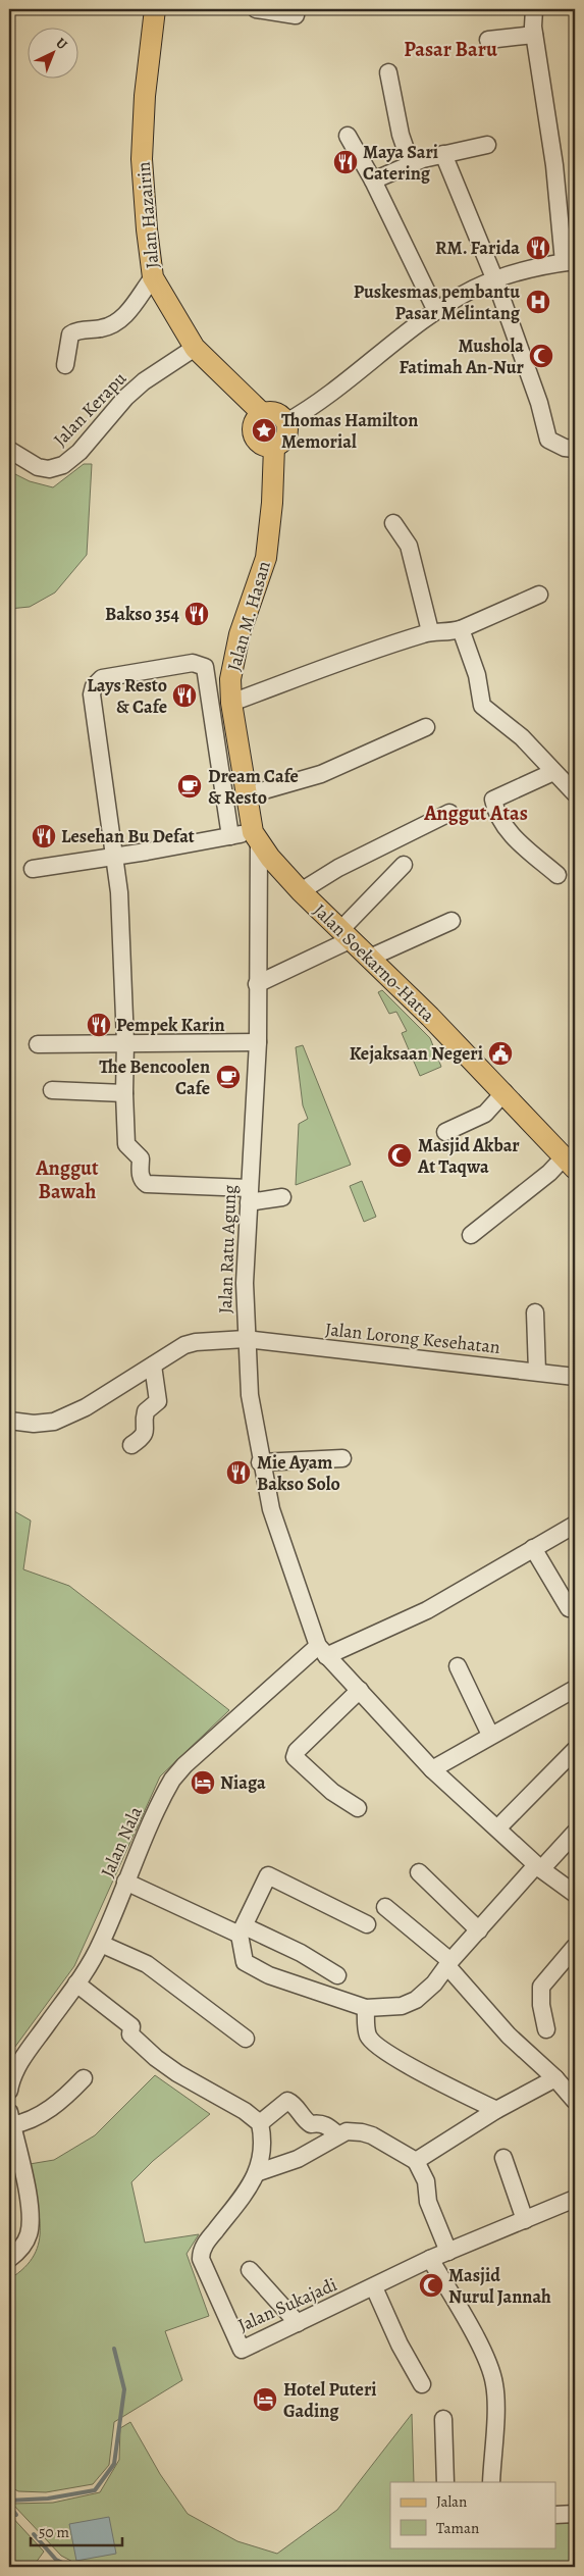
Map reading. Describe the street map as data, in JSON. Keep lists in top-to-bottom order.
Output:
{
  "streets": {
    "main road": ["Jalan Hazairin", "Jalan M. Hasan", "Jalan Soekarno-Hatta"],
    "street": [
      "Jalan Kerapu",
      "Jalan Ratu Agung",
      "Jalan Lorong Kesehatan",
      "Jalan Nala",
      "Jalan Sukajadi"
    ]
  },
  "crossings": [
    ["Jalan Hazairin", "Jalan Kerapu"],
    ["Jalan Hazairin", "Jalan M. Hasan"],
    ["Jalan M. Hasan", "Jalan Soekarno-Hatta"],
    ["Jalan M. Hasan", "Jalan Ratu Agung"],
    ["Jalan Soekarno-Hatta", "Jalan Ratu Agung"],
    ["Jalan Ratu Agung", "Jalan Lorong Kesehatan"],
    ["Jalan Ratu Agung", "Jalan Nala"]
  ],
  "districts": ["Pasar Baru", "Anggut Atas", "Anggut Bawah"],
  "places": {
    "restaurant": [
      "Maya Sari Catering",
      "RM. Farida",
      "Bakso 354",
      "Lays Resto & Cafe",
      "Lesehan Bu Defat",
      "Pempek Karin",
      "Mie Ayam Bakso Solo"
    ],
    "hospital": ["Puskesmas pembantu Pasar Melintang"],
    "mosque": ["Mushola Fatimah An-Nur", "Masjid Akbar At Taqwa", "Masjid Nurul Jannah"],
    "place": ["Thomas Hamilton Memorial"],
    "cafe": ["Dream Cafe & Resto", "The Bencoolen Cafe"],
    "public building": ["Kejaksaan Negeri"],
    "hotel": ["Niaga", "Hotel Puteri Gading"]
  },
  "legend": ["Jalan", "Taman"],
  "scale_bar": "50 m",
  "north": "top right"
}
